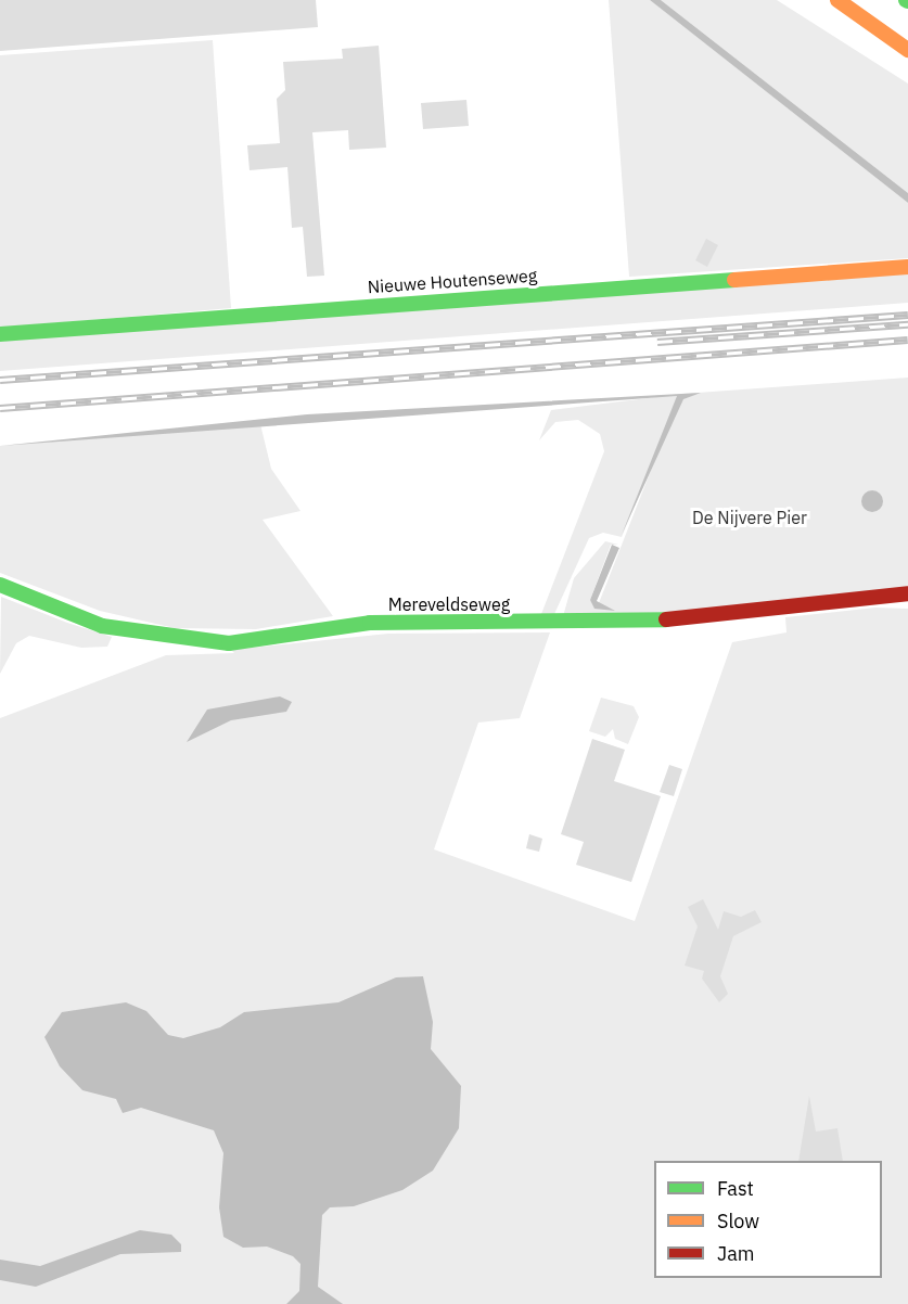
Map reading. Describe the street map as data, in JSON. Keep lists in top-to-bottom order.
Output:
{
  "streets": {
    "main road": ["Nieuwe Houtenseweg", "Mereveldseweg"]
  },
  "parks": ["De Nijvere Pier"],
  "legend": ["Fast", "Slow", "Jam"]
}
